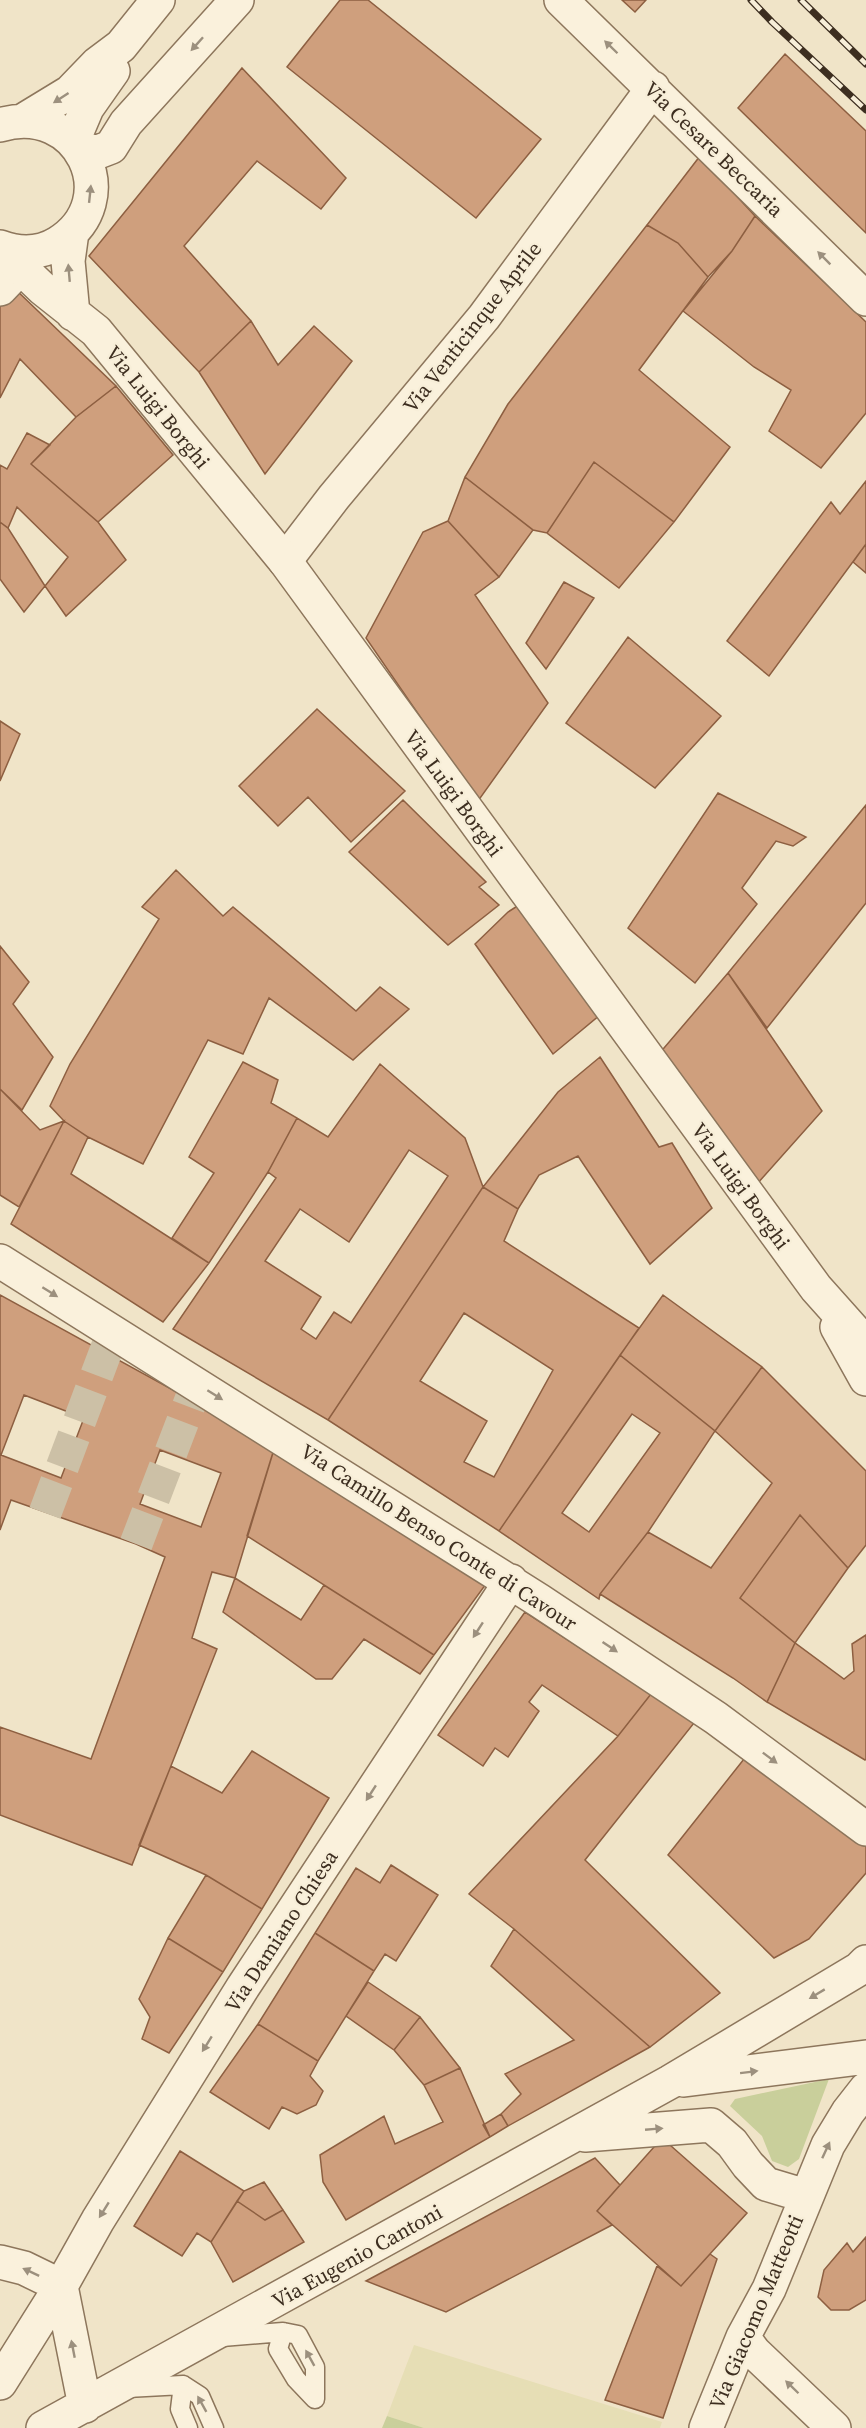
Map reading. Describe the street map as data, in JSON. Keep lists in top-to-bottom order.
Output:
{
  "streets": {
    "street": [
      "Via Cesare Beccaria",
      "Via Venticinque Aprile",
      "Via Luigi Borghi",
      "Via Camillo Benso Conte di Cavour",
      "Via Damiano Chiesa",
      "Via Eugenio Cantoni",
      "Via Giacomo Matteotti"
    ]
  },
  "crossings": [
    ["Via Cesare Beccaria", "Via Venticinque Aprile"],
    ["Via Venticinque Aprile", "Via Luigi Borghi"],
    ["Via Camillo Benso Conte di Cavour", "Via Damiano Chiesa"],
    ["Via Eugenio Cantoni", "Via Giacomo Matteotti"]
  ],
  "one_way": ["Via Cesare Beccaria", "Via Camillo Benso Conte di Cavour", "Via Damiano Chiesa"]
}
